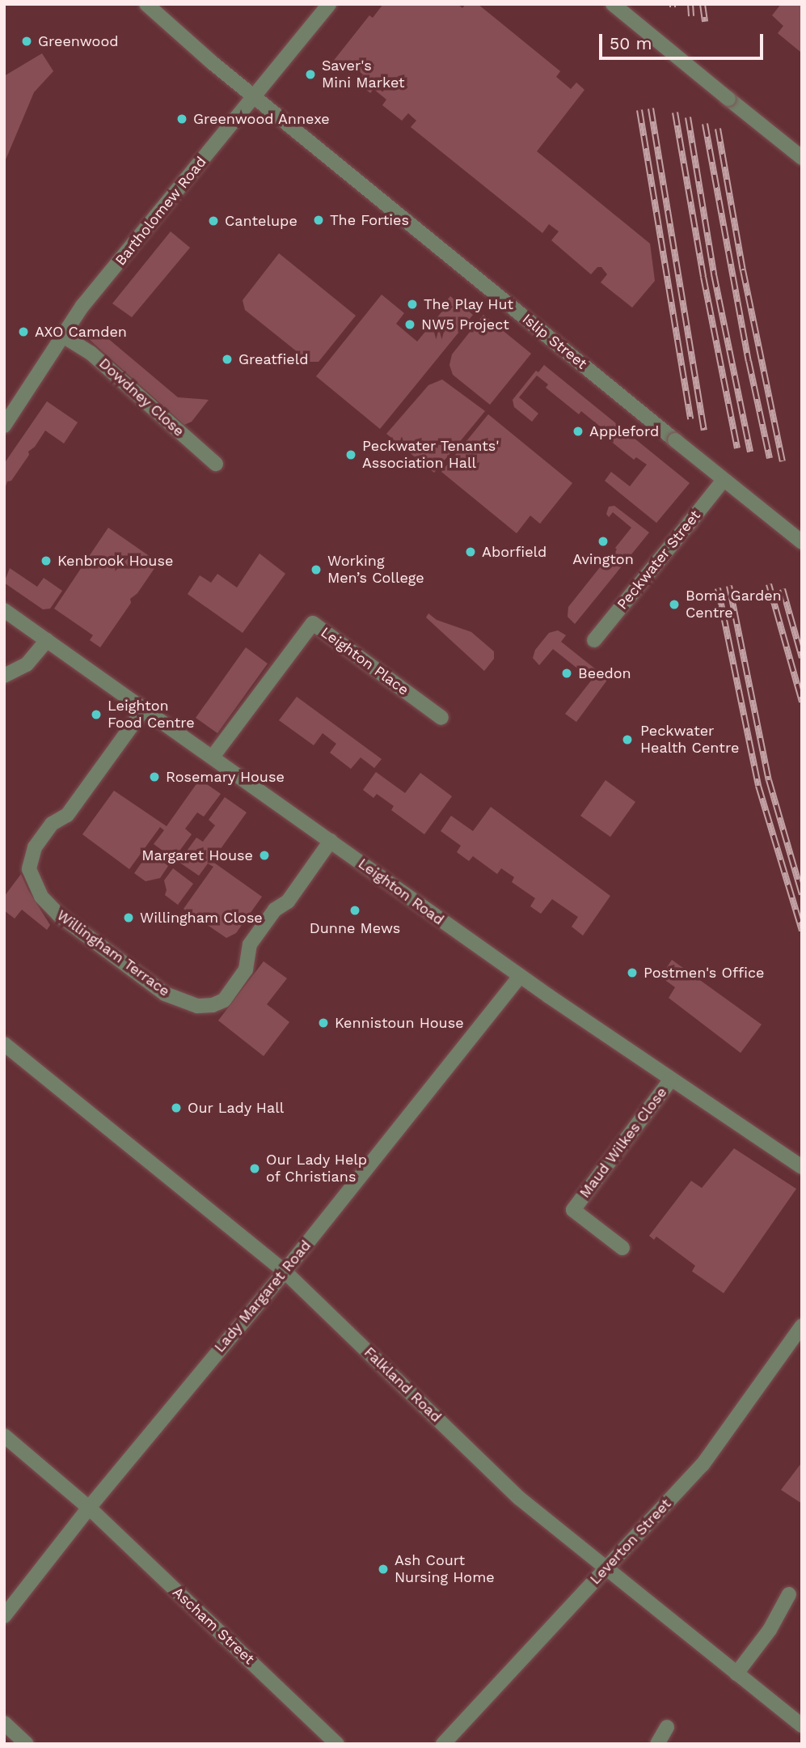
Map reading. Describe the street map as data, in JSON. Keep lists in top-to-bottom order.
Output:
{
  "streets": {
    "street": [
      "Bartholomew Road",
      "Islip Street",
      "Dowdney Close",
      "Peckwater Street",
      "Leighton Place",
      "Leighton Road",
      "Willingham Terrace",
      "Maud Wilkes Close",
      "Lady Margaret Road",
      "Falkland Road",
      "Leverton Street",
      "Ascham Street"
    ]
  },
  "crossings": [
    ["Bartholomew Road", "Islip Street"],
    ["Bartholomew Road", "Dowdney Close"],
    ["Islip Street", "Peckwater Street"],
    ["Leighton Place", "Leighton Road"],
    ["Leighton Road", "Willingham Terrace"],
    ["Leighton Road", "Maud Wilkes Close"],
    ["Leighton Road", "Lady Margaret Road"],
    ["Lady Margaret Road", "Falkland Road"],
    ["Lady Margaret Road", "Ascham Street"],
    ["Falkland Road", "Leverton Street"]
  ],
  "places": [
    "Greenwood",
    "Saver's Mini Market",
    "Greenwood Annexe",
    "The Forties",
    "Cantelupe",
    "The Play Hut",
    "NW5 Project",
    "AXO Camden",
    "Greatfield",
    "Appleford",
    "Peckwater Tenants' Association Hall",
    "Avington",
    "Aborfield",
    "Kenbrook House",
    "Working Men’s College",
    "Boma Garden Centre",
    "Beedon",
    "Leighton Food Centre",
    "Peckwater Health Centre",
    "Rosemary House",
    "Margaret House",
    "Dunne Mews",
    "Willingham Close",
    "Postmen's Office",
    "Kennistoun House",
    "Our Lady Hall",
    "Our Lady Help of Christians",
    "Ash Court Nursing Home"
  ],
  "scale_bar": "50 m"
}
